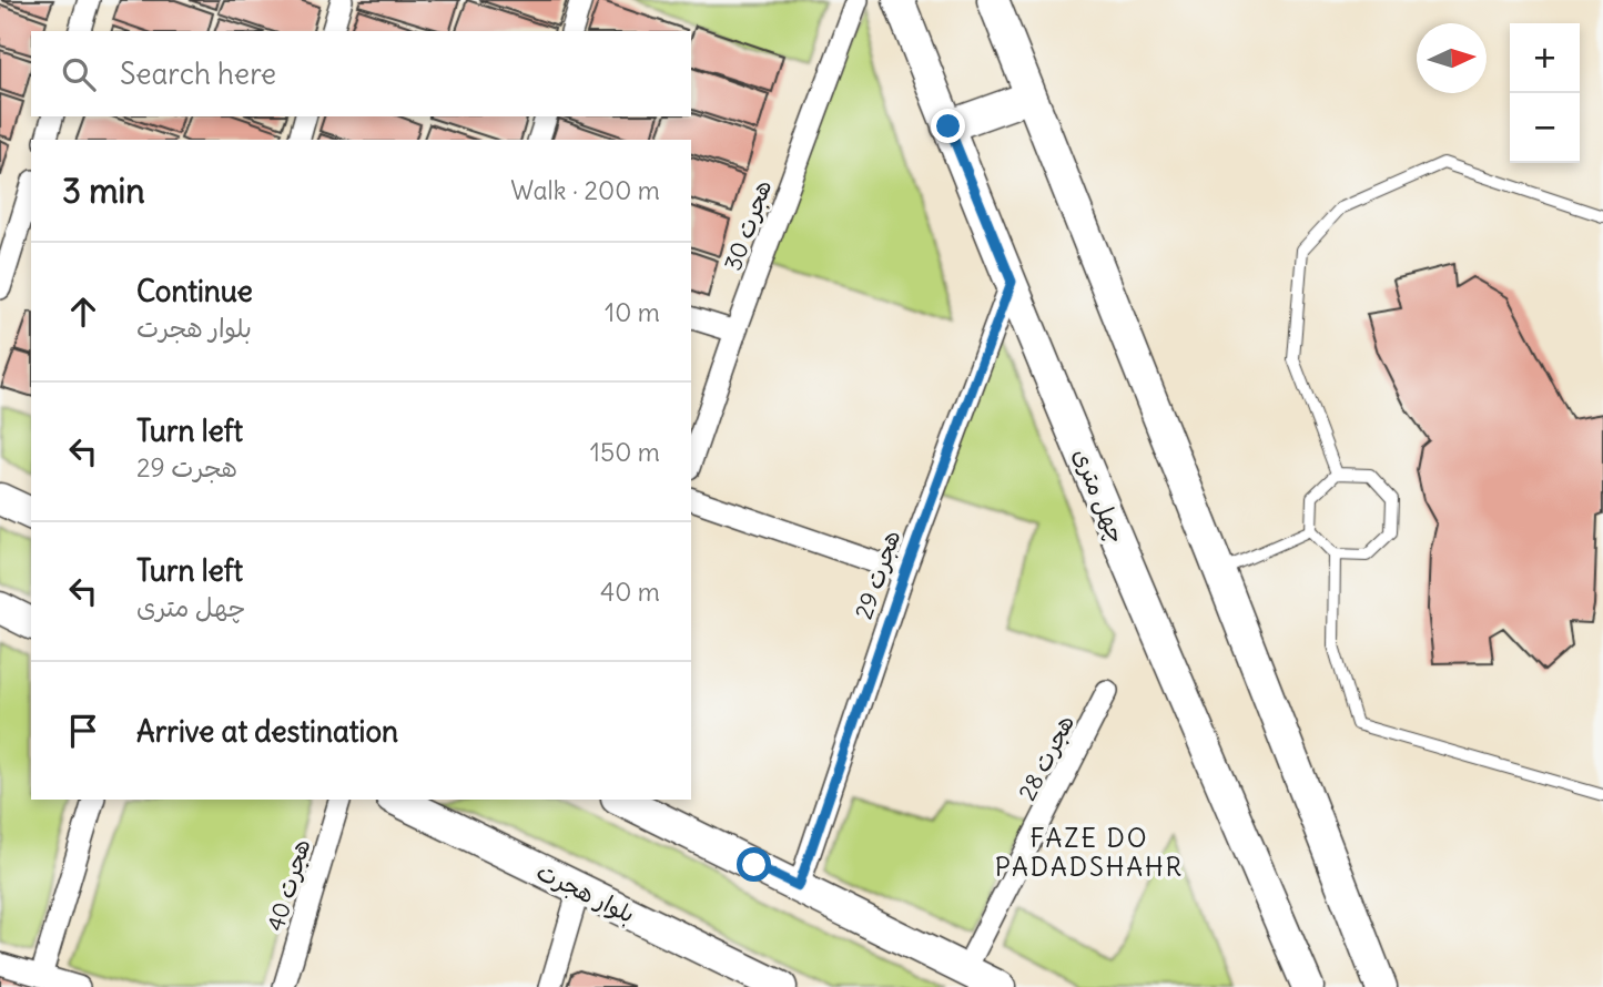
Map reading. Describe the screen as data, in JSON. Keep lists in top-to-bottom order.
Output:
{
  "streets": {
    "main road": ["چهل متری", "بلوار هجرت"],
    "street": [
      "هجرت 30",
      "هجرت 29",
      "هجرت 28",
      "هجرت 40"
    ]
  },
  "crossings": [
    ["چهل متری", "هجرت 29"]
  ],
  "districts": ["FAZE DO PADADSHAHR"],
  "north": "right",
  "page": {
    "map_buttons": ["+", "−"],
    "search": "Search here",
    "heading": ["3 min", "Walk · 200 m"],
    "list": [
      ["Continue", "بلوار هجرت", "10 m"],
      ["Turn left", "هجرت 29", "150 m"],
      ["Turn left", "چهل متری", "40 m"],
      "Arrive at destination"
    ]
  }
}
